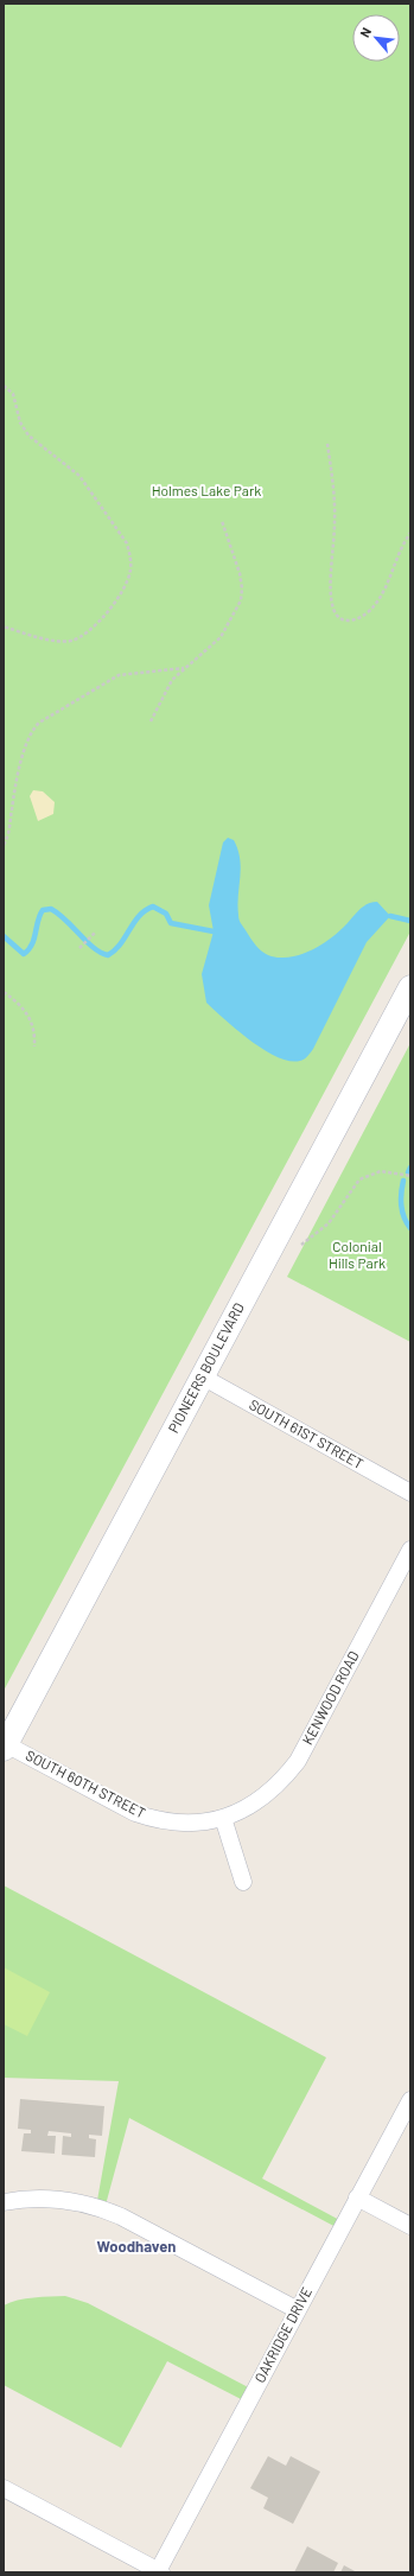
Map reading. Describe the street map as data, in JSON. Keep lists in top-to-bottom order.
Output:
{
  "streets": {
    "main road": ["PIONEERS BOULEVARD"],
    "street": [
      "SOUTH 61ST STREET",
      "KENWOOD ROAD",
      "SOUTH 60TH STREET",
      "OAKRIDGE DRIVE"
    ]
  },
  "crossings": [
    ["PIONEERS BOULEVARD", "SOUTH 61ST STREET"],
    ["PIONEERS BOULEVARD", "SOUTH 60TH STREET"],
    ["KENWOOD ROAD", "SOUTH 60TH STREET"]
  ],
  "districts": ["Woodhaven"],
  "parks": ["Holmes Lake Park", "Colonial Hills Park"],
  "north": "top left"
}
